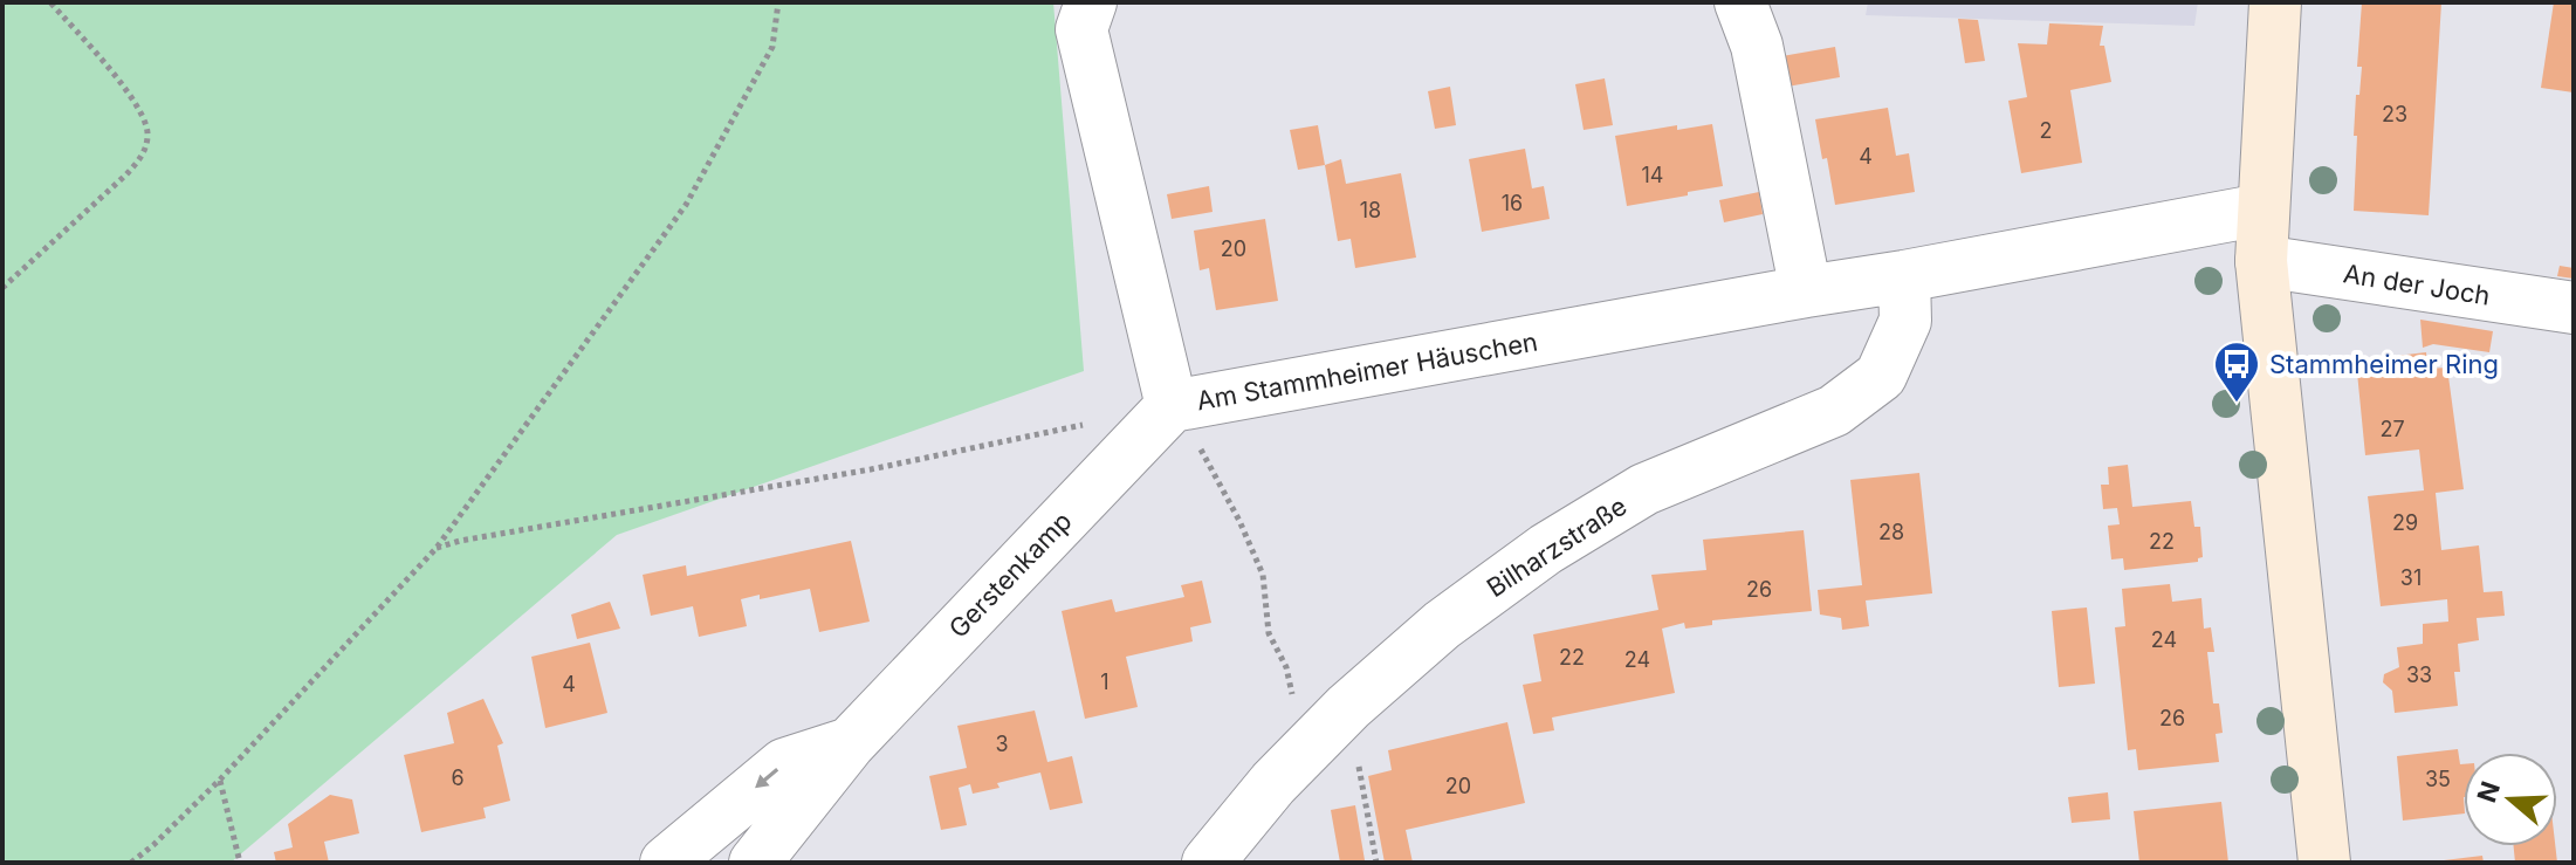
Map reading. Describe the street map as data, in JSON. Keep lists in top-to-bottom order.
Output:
{
  "streets": {
    "street": [
      "An der Joch",
      "Am Stammheimer Häuschen",
      "Bilharzstraße",
      "Gerstenkamp"
    ]
  },
  "crossings": [
    ["Am Stammheimer Häuschen", "Bilharzstraße"],
    ["Am Stammheimer Häuschen", "Gerstenkamp"]
  ],
  "places": {
    "bus stop": ["Stammheimer Ring"]
  },
  "house_numbers": [
    "23",
    "2",
    "4",
    "14",
    "16",
    "18",
    "20",
    "27",
    "29",
    "28",
    "22",
    "31",
    "26",
    "24",
    "22",
    "24",
    "33",
    "1",
    "4",
    "26",
    "3",
    "6",
    "35",
    "20"
  ],
  "north": "left"
}
